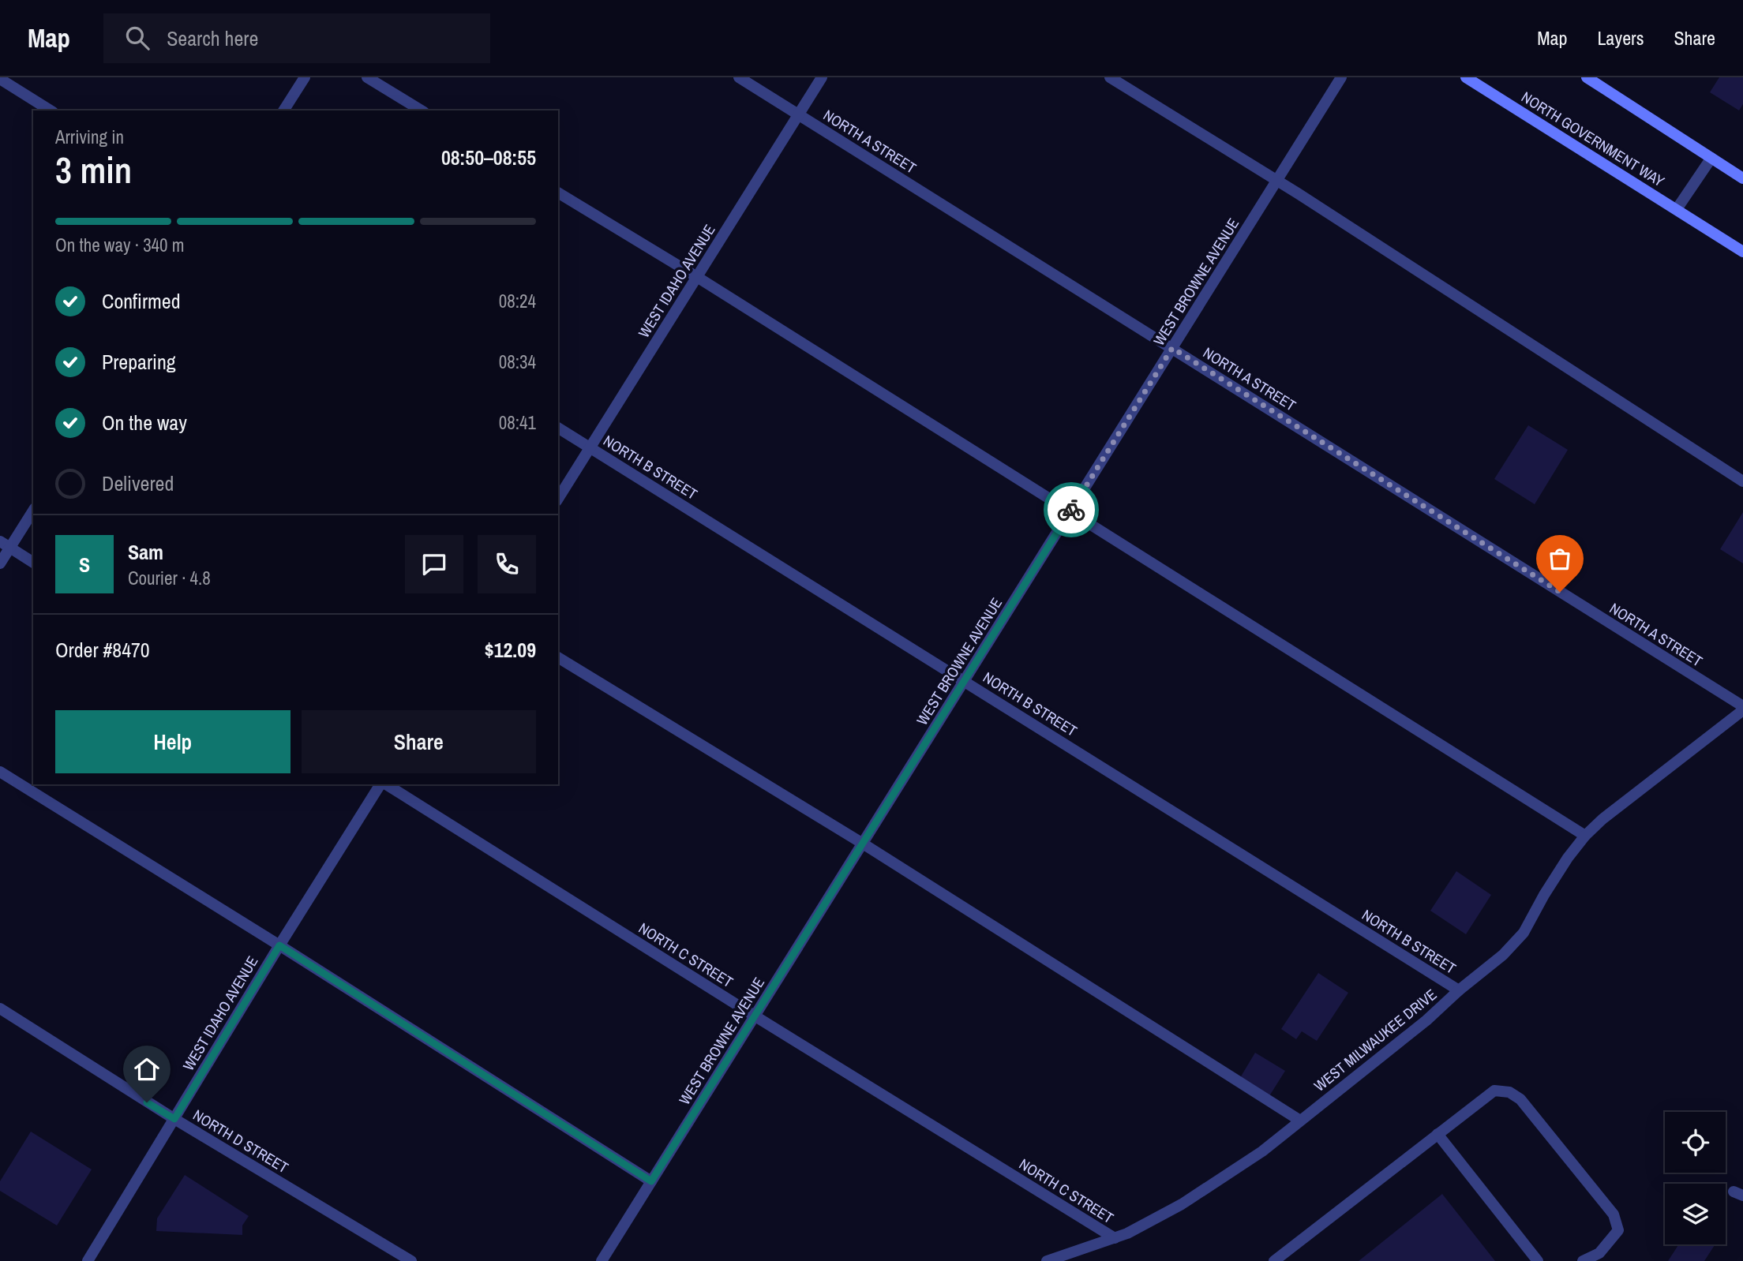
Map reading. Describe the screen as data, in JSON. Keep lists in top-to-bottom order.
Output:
{
  "streets": {
    "main road": ["NORTH GOVERNMENT WAY"],
    "street": [
      "NORTH A STREET",
      "WEST IDAHO AVENUE",
      "WEST BROWNE AVENUE",
      "NORTH B STREET",
      "NORTH C STREET",
      "WEST MILWAUKEE DRIVE",
      "NORTH D STREET"
    ]
  },
  "crossings": [
    ["NORTH A STREET", "WEST IDAHO AVENUE"],
    ["NORTH A STREET", "WEST BROWNE AVENUE"],
    ["NORTH A STREET", "WEST MILWAUKEE DRIVE"],
    ["WEST IDAHO AVENUE", "NORTH B STREET"],
    ["WEST IDAHO AVENUE", "NORTH D STREET"],
    ["WEST BROWNE AVENUE", "NORTH B STREET"],
    ["WEST BROWNE AVENUE", "NORTH C STREET"],
    ["NORTH B STREET", "WEST MILWAUKEE DRIVE"],
    ["NORTH C STREET", "WEST MILWAUKEE DRIVE"]
  ],
  "page": {
    "header": "Map",
    "search": "Search here",
    "nav": ["Map", "Layers", "Share"],
    "heading": ["3 min", "Arriving in", "08:50–08:55"],
    "panel": [
      "Sam",
      "Courier · 4.8",
      "Order #8470",
      "$12.09"
    ],
    "bar": "On the way · 340 m",
    "list": [
      ["Confirmed", "08:24"],
      ["Preparing", "08:34"],
      ["On the way", "08:41"],
      "Delivered"
    ],
    "round": "S",
    "buttons": ["Help", "Share"]
  }
}
